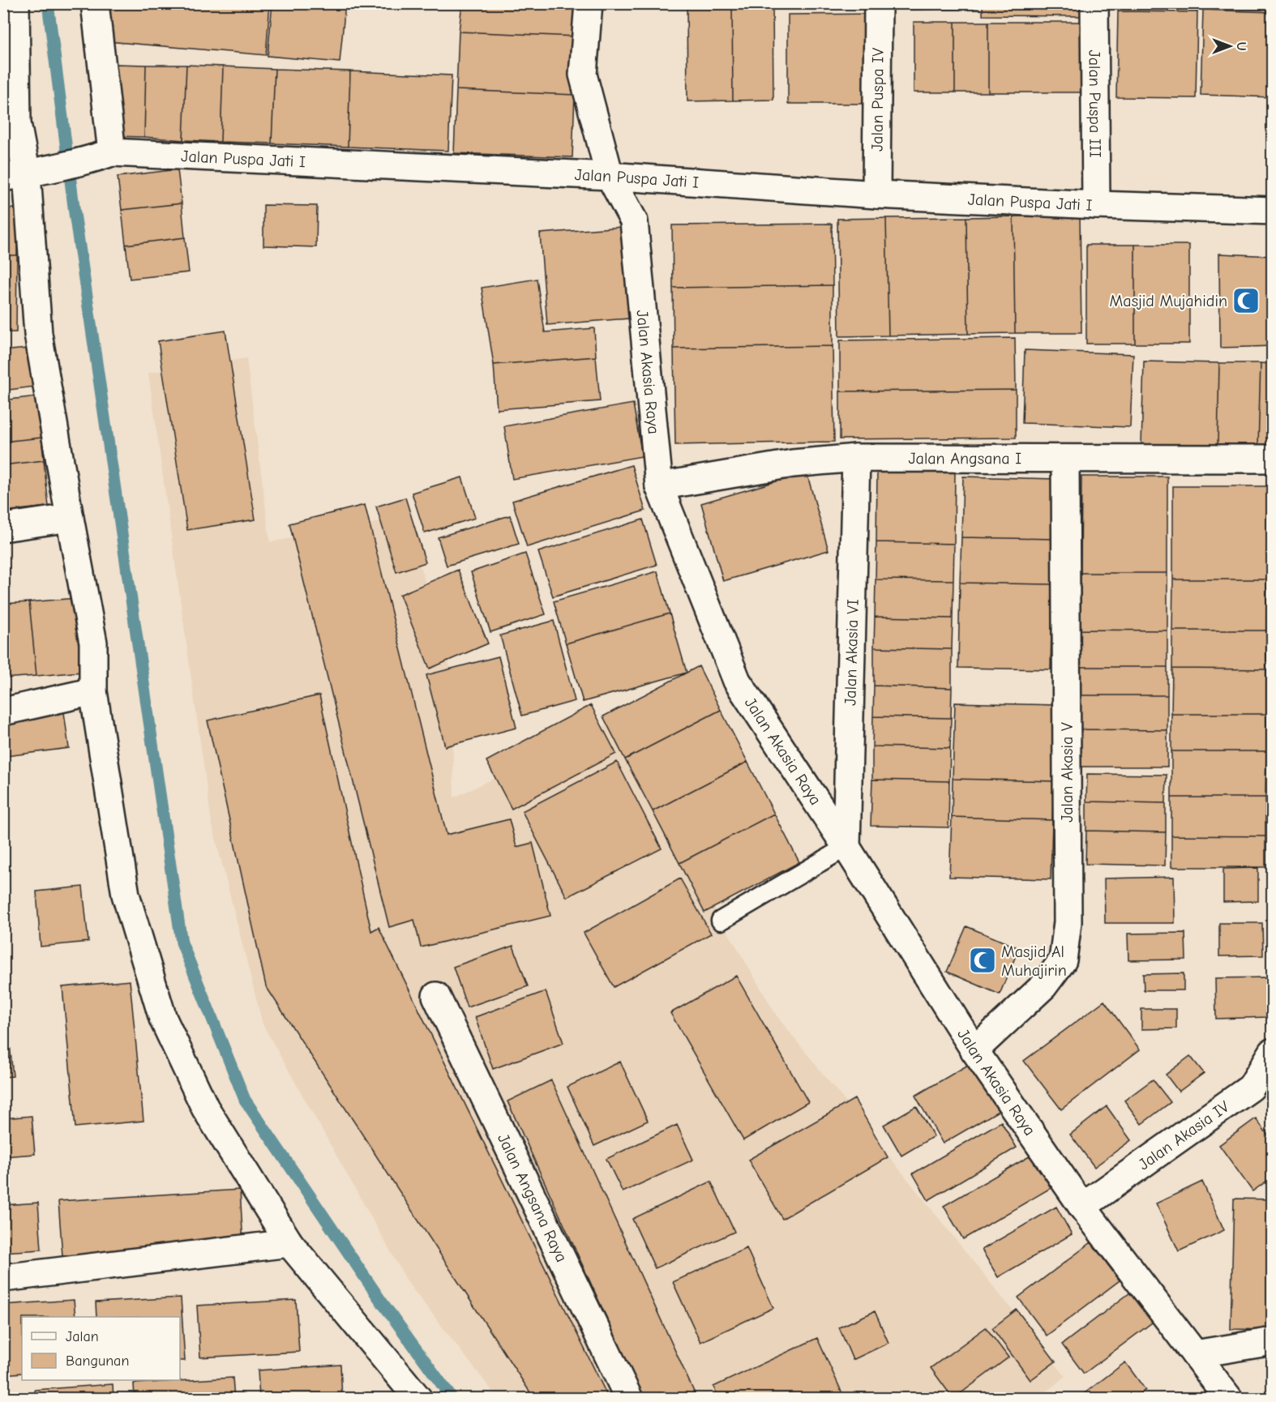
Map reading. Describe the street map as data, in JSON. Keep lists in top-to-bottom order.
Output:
{
  "streets": {
    "street": [
      "Jalan Puspa IV",
      "Jalan Puspa III",
      "Jalan Puspa Jati I",
      "Jalan Akasia Raya",
      "Jalan Angsana I",
      "Jalan Akasia VI",
      "Jalan Akasia V",
      "Jalan Akasia IV",
      "Jalan Angsana Raya"
    ]
  },
  "crossings": [
    ["Jalan Puspa IV", "Jalan Puspa Jati I"],
    ["Jalan Puspa III", "Jalan Puspa Jati I"],
    ["Jalan Puspa Jati I", "Jalan Akasia Raya"],
    ["Jalan Akasia Raya", "Jalan Angsana I"],
    ["Jalan Akasia Raya", "Jalan Akasia VI"],
    ["Jalan Akasia Raya", "Jalan Akasia V"],
    ["Jalan Akasia Raya", "Jalan Akasia IV"],
    ["Jalan Angsana I", "Jalan Akasia VI"],
    ["Jalan Angsana I", "Jalan Akasia V"]
  ],
  "places": {
    "mosque": ["Masjid Mujahidin", "Masjid Al Muhajirin"]
  },
  "legend": ["Jalan", "Bangunan"],
  "north": "right"
}
